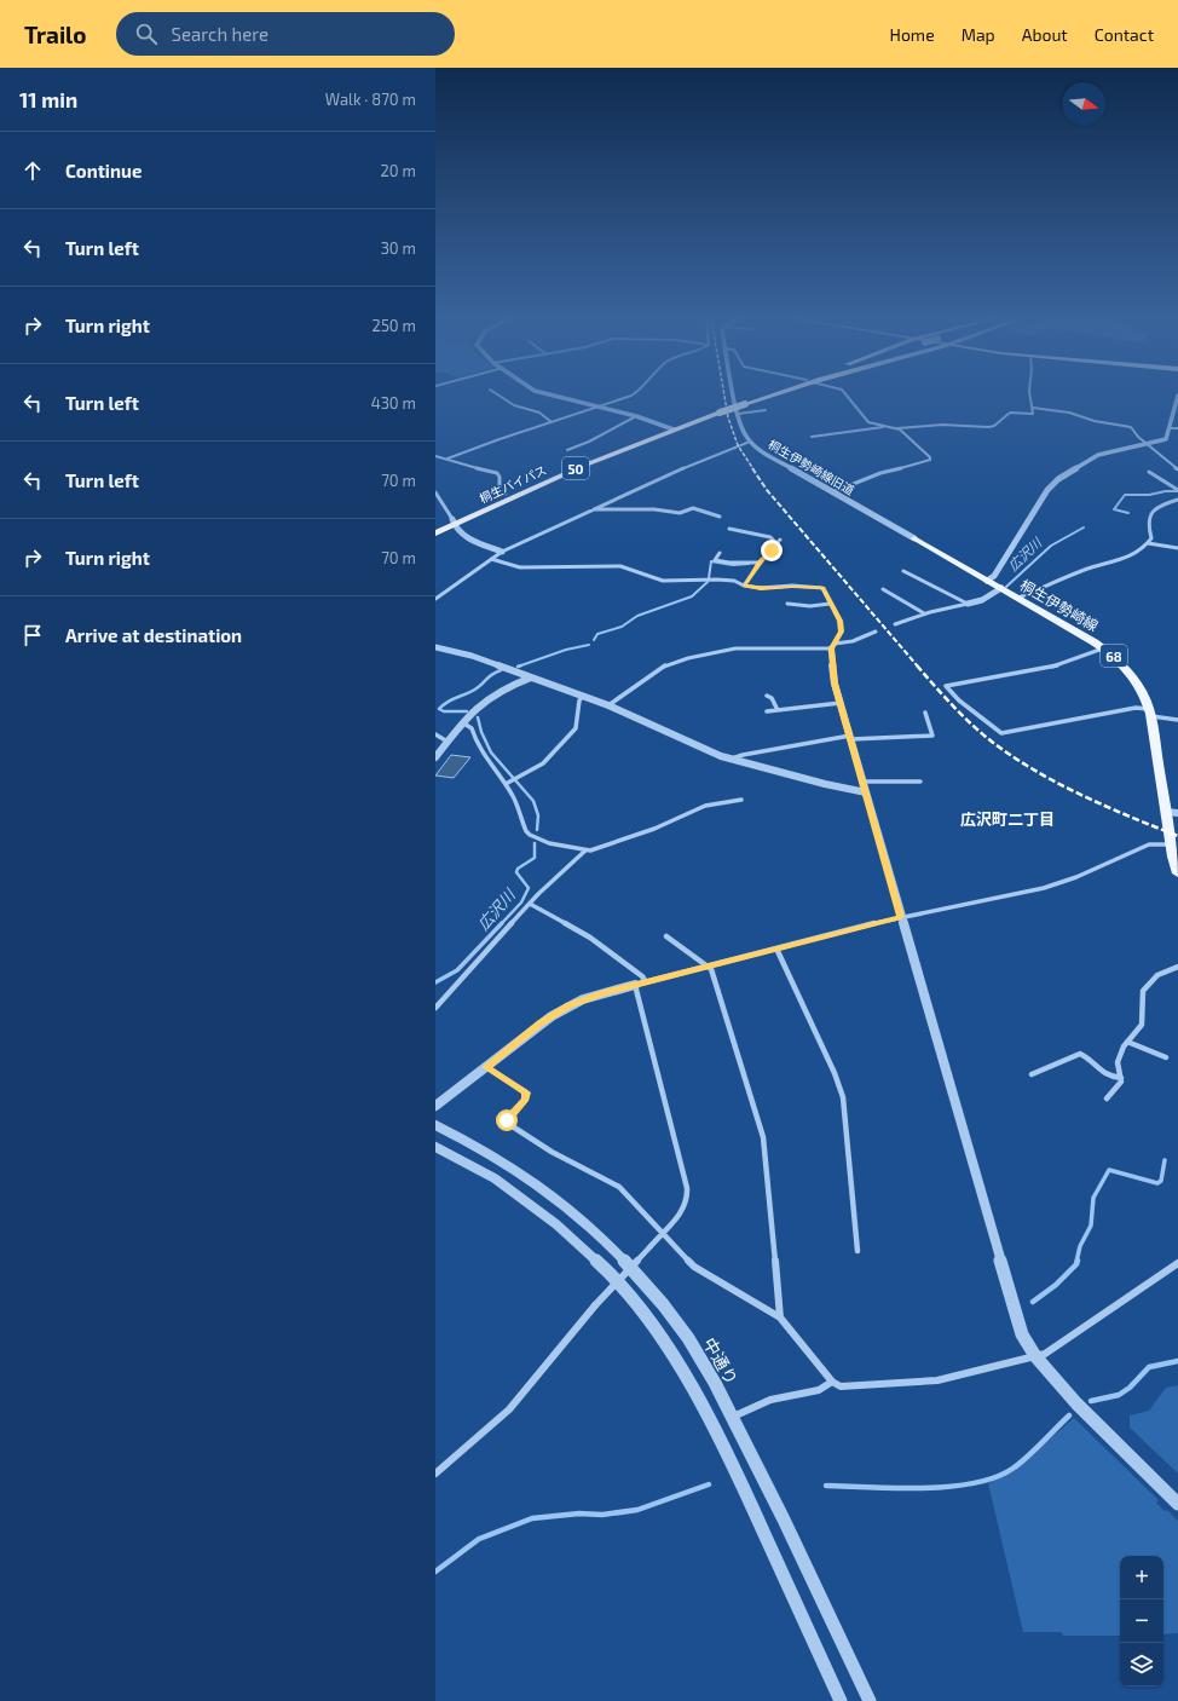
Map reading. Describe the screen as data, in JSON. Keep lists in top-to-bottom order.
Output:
{
  "streets": {
    "highway": ["50", "桐生バイパス"],
    "main road": ["桐生伊勢崎線", "68"],
    "street": ["桐生伊勢崎線旧道", "中通り"]
  },
  "crossings": [
    ["桐生伊勢崎線旧道", "桐生伊勢崎線"]
  ],
  "districts": ["広沢町二丁目"],
  "water": ["広沢川"],
  "north": "right",
  "page": {
    "header": "Trailo",
    "search": "Search here",
    "nav": [
      "Home",
      "Map",
      "About",
      "Contact"
    ],
    "heading": ["11 min", "Walk · 870 m"],
    "list": [
      ["Continue", "20 m"],
      ["Turn left", "30 m"],
      ["Turn right", "250 m"],
      ["Turn left", "430 m"],
      ["Turn left", "70 m"],
      ["Turn right", "70 m"],
      "Arrive at destination"
    ],
    "map_buttons": ["+", "−"]
  }
}
